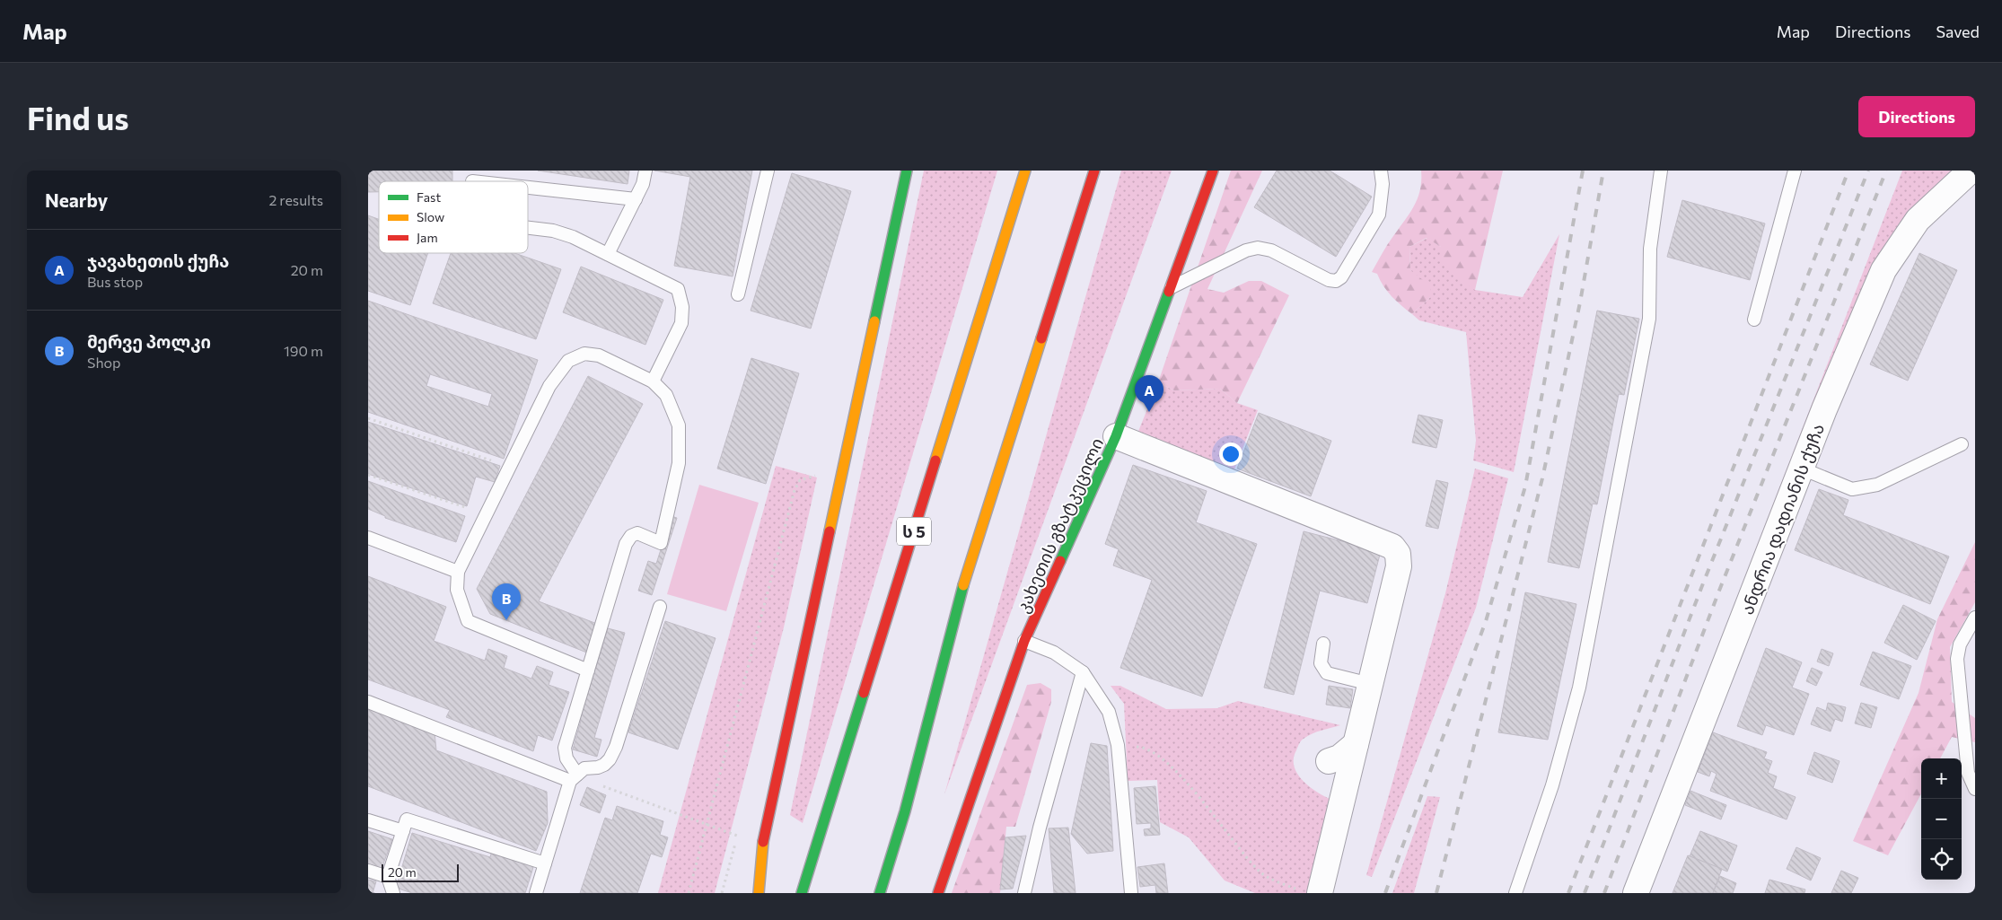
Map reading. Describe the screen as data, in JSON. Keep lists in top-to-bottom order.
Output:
{
  "streets": {
    "main road": ["კახეთის გზატკეცილი", "ს 5"],
    "street": ["ანდრია დადიანის ქუჩა"]
  },
  "legend": ["Fast", "Slow", "Jam"],
  "scale_bar": "20 m",
  "page": {
    "header": "Map",
    "nav": ["Map", "Directions", "Saved"],
    "buttons": "Directions",
    "title": "Find us",
    "heading": ["Nearby", "2 results"],
    "list": [
      {
        "mark": "A",
        "name": "ჯავახეთის ქუჩა",
        "note": "Bus stop",
        "value": "20 m"
      },
      {
        "mark": "B",
        "name": "მერვე პოლკი",
        "note": "Shop",
        "value": "190 m"
      }
    ],
    "pins": ["A", "B"],
    "map_buttons": ["+", "−"],
    "scale": "20 m"
  }
}
